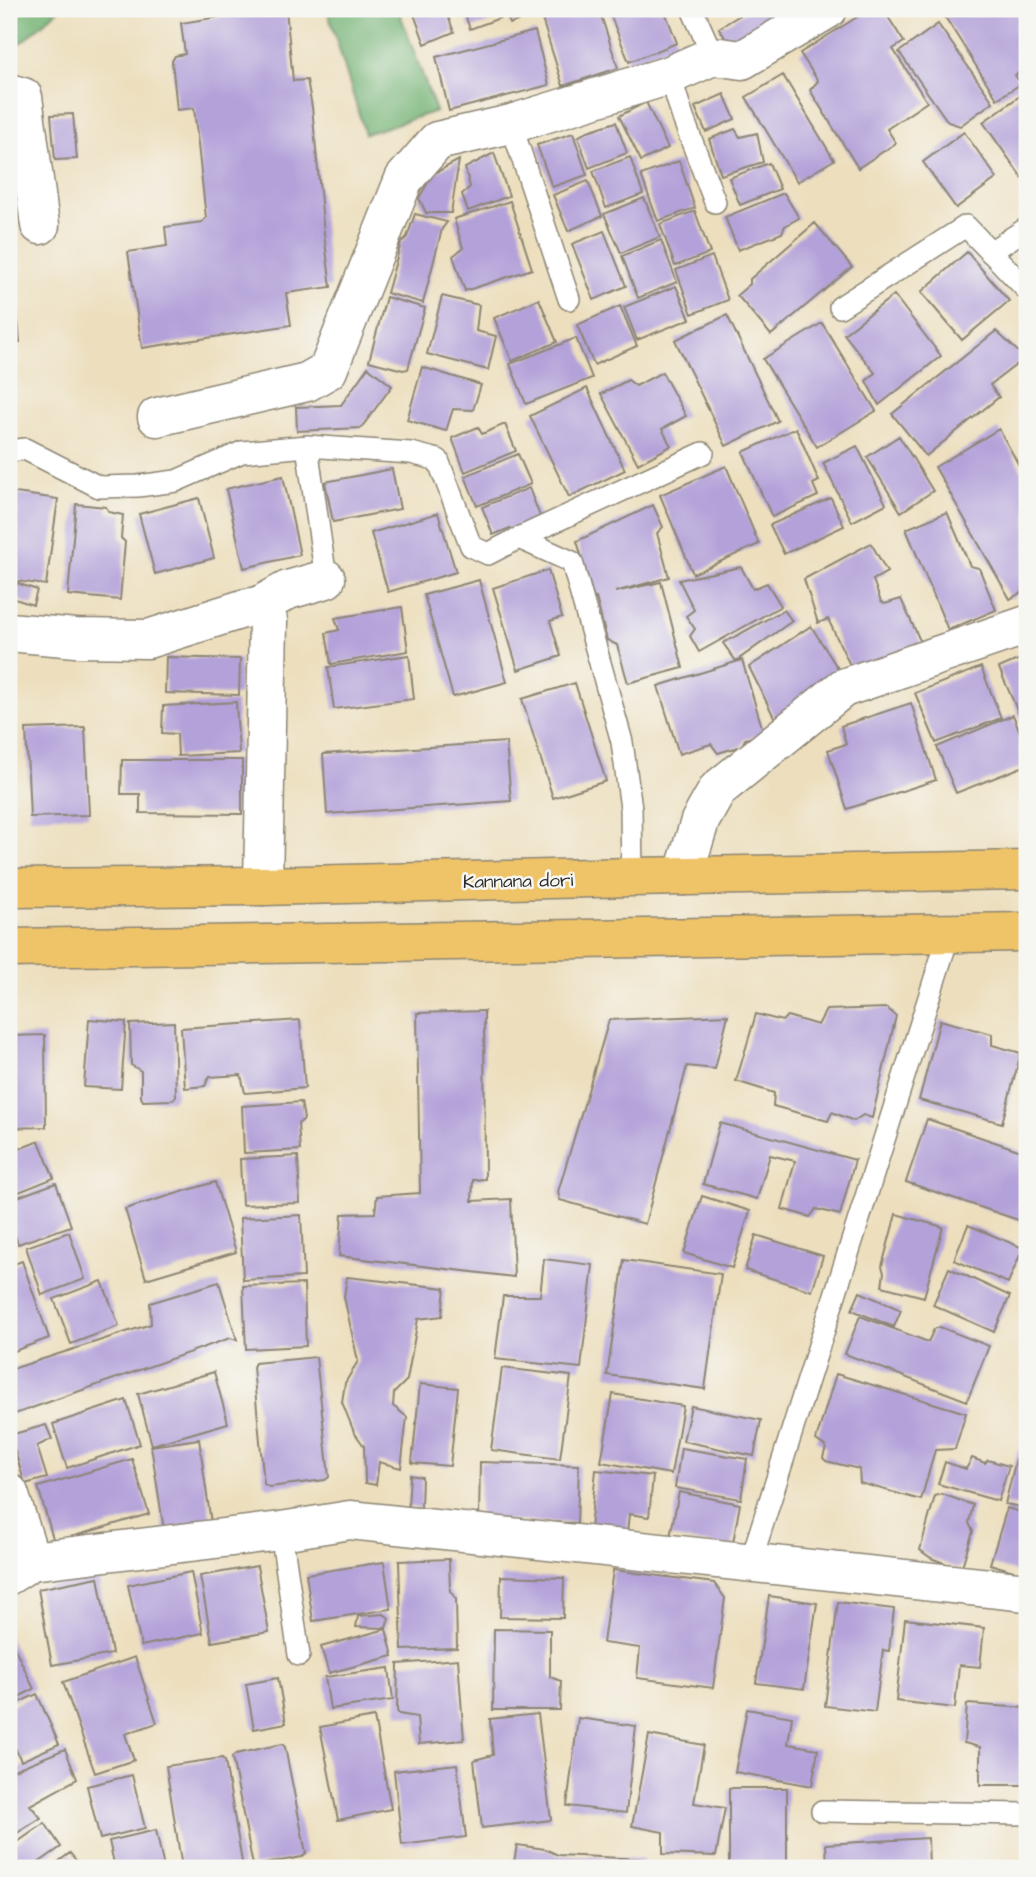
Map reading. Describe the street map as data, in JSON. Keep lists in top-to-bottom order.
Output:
{
  "streets": {
    "main road": ["Kannana dori"]
  }
}
